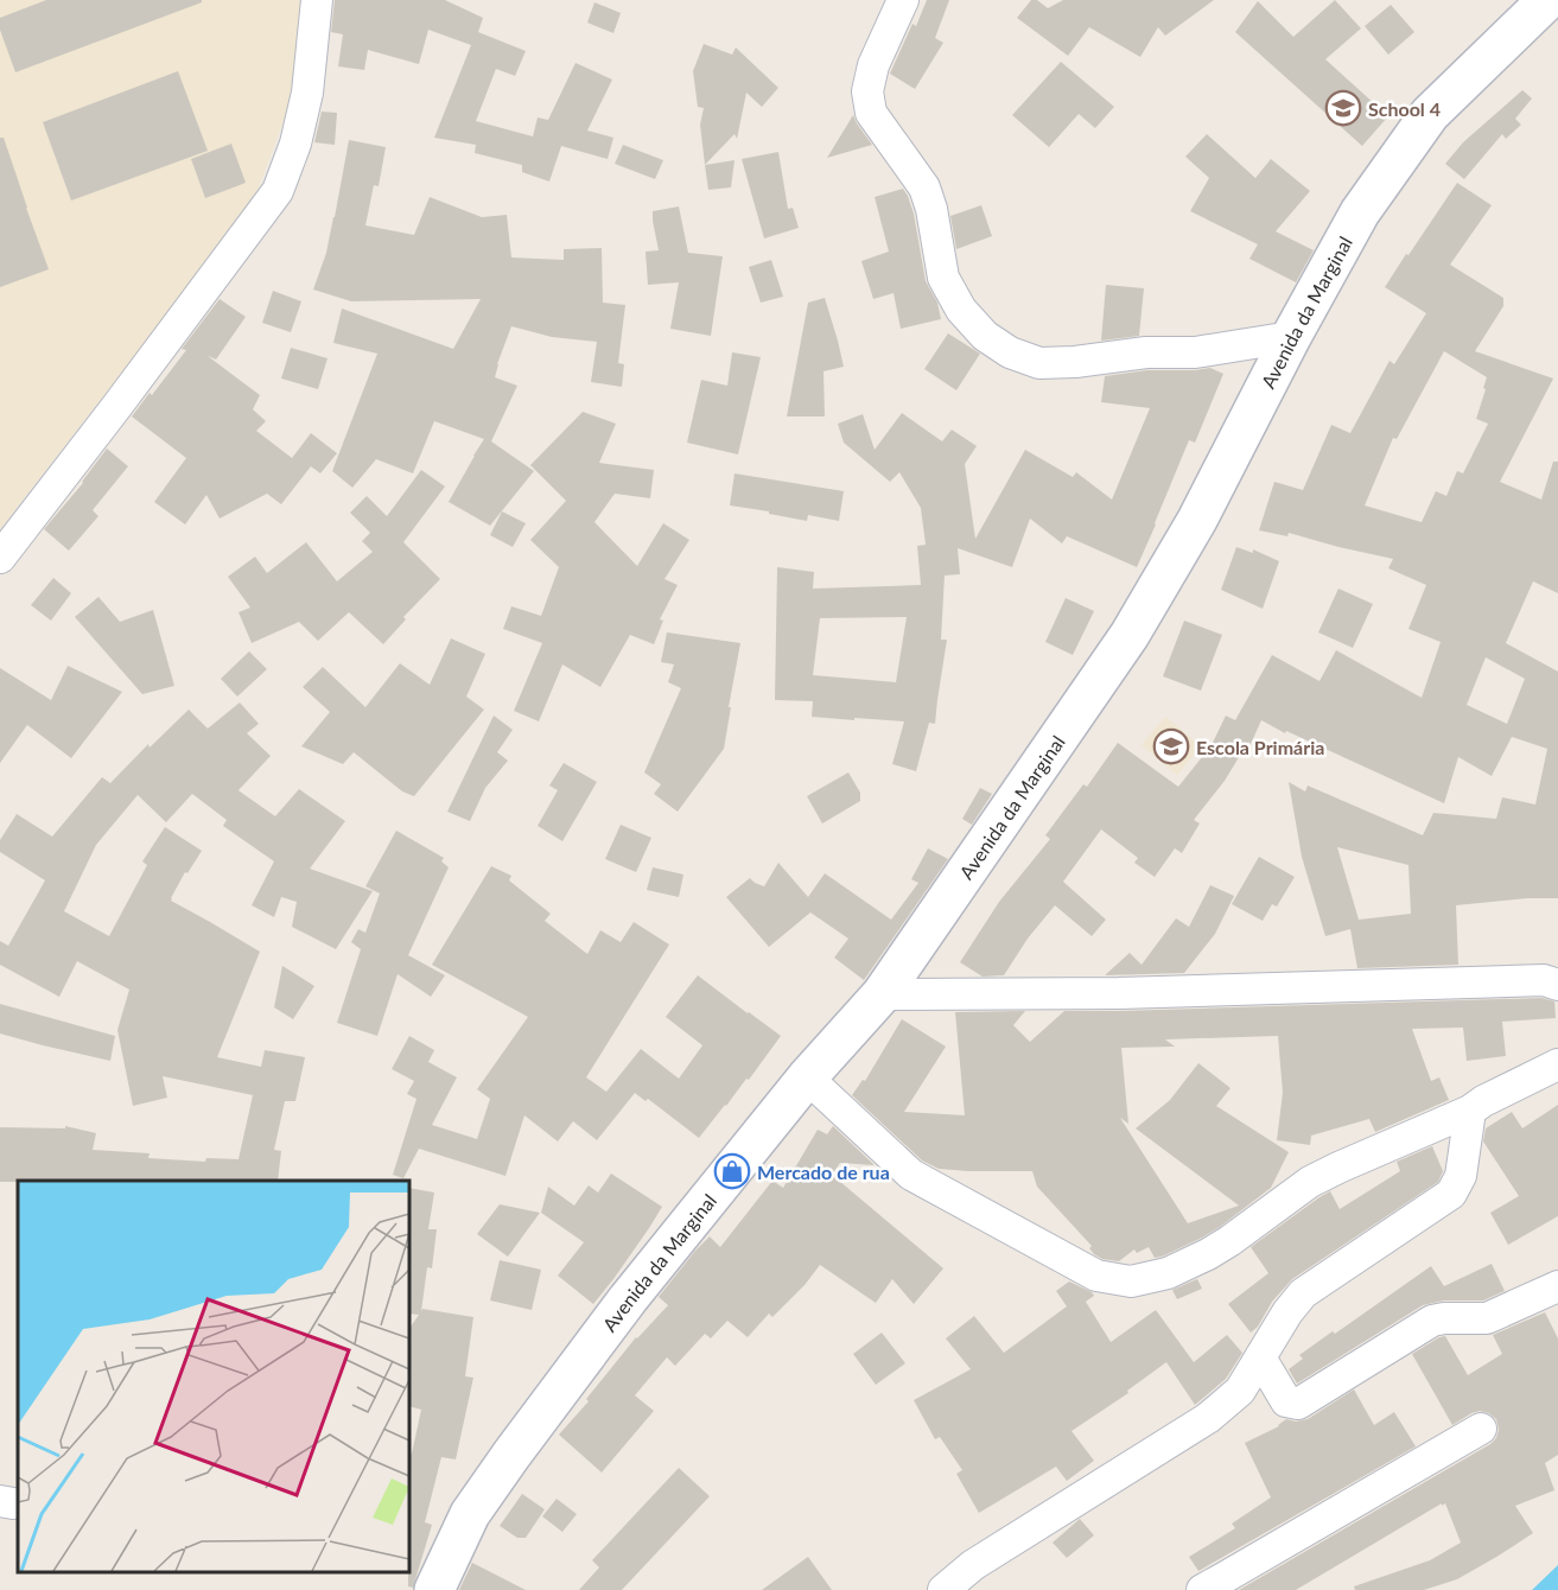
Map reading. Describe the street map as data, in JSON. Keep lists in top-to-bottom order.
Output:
{
  "streets": {
    "street": ["Avenida da Marginal"]
  },
  "places": {
    "school or university": ["School 4", "Escola Primária"],
    "shop": ["Mercado de rua"]
  }
}
